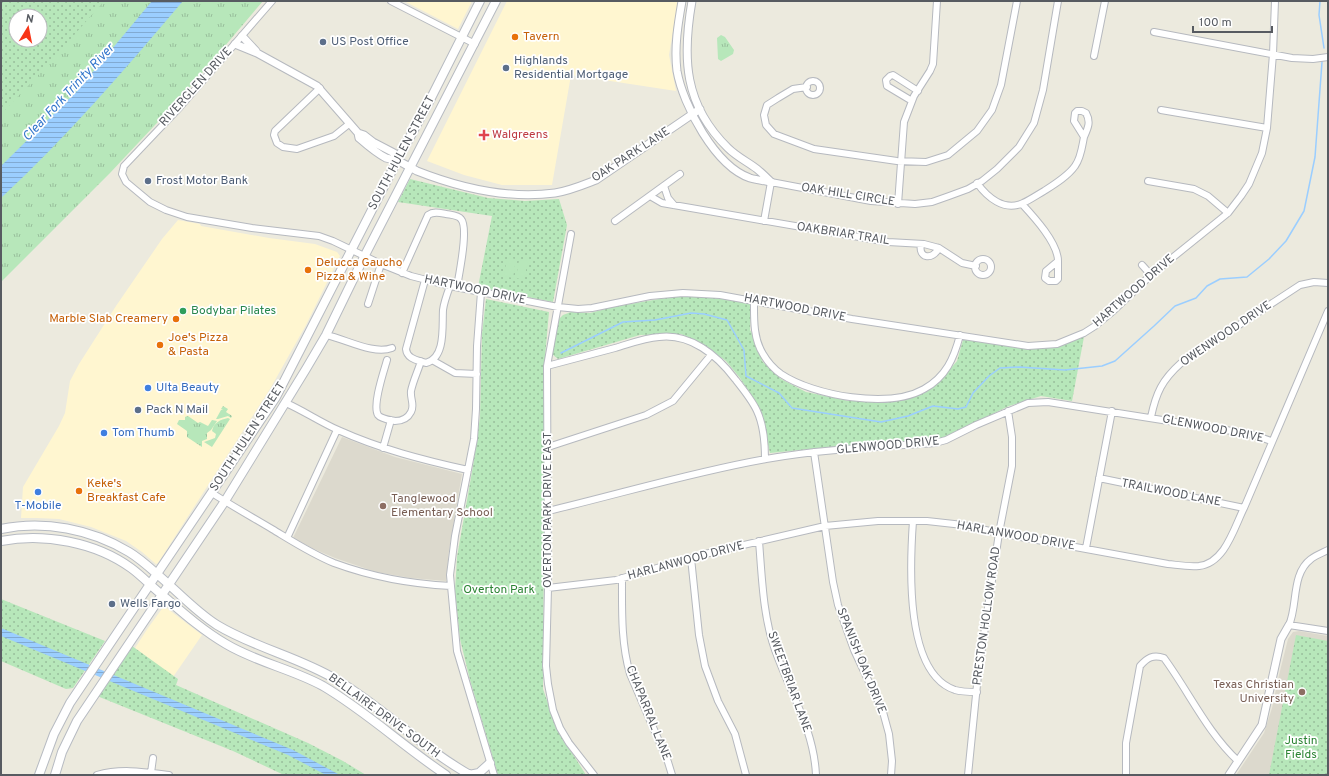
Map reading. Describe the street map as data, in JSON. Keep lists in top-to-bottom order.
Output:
{
  "streets": {
    "main road": ["SOUTH HULEN STREET", "BELLAIRE DRIVE SOUTH"],
    "street": [
      "RIVERGLEN DRIVE",
      "OAK PARK LANE",
      "OAK HILL CIRCLE",
      "OAKBRIAR TRAIL",
      "HARTWOOD DRIVE",
      "OWENWOOD DRIVE",
      "GLENWOOD DRIVE",
      "TRAILWOOD LANE",
      "OVERTON PARK DRIVE EAST",
      "HARLANWOOD DRIVE",
      "PRESTON HOLLOW ROAD",
      "SPANISH OAK DRIVE",
      "SWEETBRIAR LANE",
      "CHAPARRAL LANE"
    ]
  },
  "crossings": [
    ["RIVERGLEN DRIVE", "OAK PARK LANE"],
    ["RIVERGLEN DRIVE", "HARTWOOD DRIVE"],
    ["SOUTH HULEN STREET", "OAK PARK LANE"],
    ["SOUTH HULEN STREET", "HARTWOOD DRIVE"],
    ["SOUTH HULEN STREET", "BELLAIRE DRIVE SOUTH"],
    ["OAK PARK LANE", "OAK HILL CIRCLE"],
    ["HARTWOOD DRIVE", "OVERTON PARK DRIVE EAST"],
    ["OWENWOOD DRIVE", "GLENWOOD DRIVE"],
    ["GLENWOOD DRIVE", "OVERTON PARK DRIVE EAST"],
    ["GLENWOOD DRIVE", "HARLANWOOD DRIVE"],
    ["GLENWOOD DRIVE", "PRESTON HOLLOW ROAD"],
    ["GLENWOOD DRIVE", "SPANISH OAK DRIVE"],
    ["TRAILWOOD LANE", "HARLANWOOD DRIVE"],
    ["OVERTON PARK DRIVE EAST", "HARLANWOOD DRIVE"],
    ["HARLANWOOD DRIVE", "PRESTON HOLLOW ROAD"],
    ["HARLANWOOD DRIVE", "SPANISH OAK DRIVE"],
    ["HARLANWOOD DRIVE", "SWEETBRIAR LANE"],
    ["HARLANWOOD DRIVE", "CHAPARRAL LANE"]
  ],
  "water": ["Clear Fork Trinity River"],
  "parks": ["Overton Park", "Justin Fields"],
  "places": {
    "other": [
      "Tavern",
      "US Post Office",
      "Highlands Residential Mortgage",
      "Frost Motor Bank",
      "Delucca Gaucho Pizza & Wine",
      "Bodybar Pilates",
      "Marble Slab Creamery",
      "Joe's Pizza & Pasta",
      "Ulta Beauty",
      "Pack N Mail",
      "Tom Thumb",
      "Keke's Breakfast Cafe",
      "T-Mobile",
      "Tanglewood Elementary School",
      "Wells Fargo",
      "Texas Christian University"
    ],
    "health": ["Walgreens"]
  },
  "scale_bar": "100 m",
  "north": "top"
}
